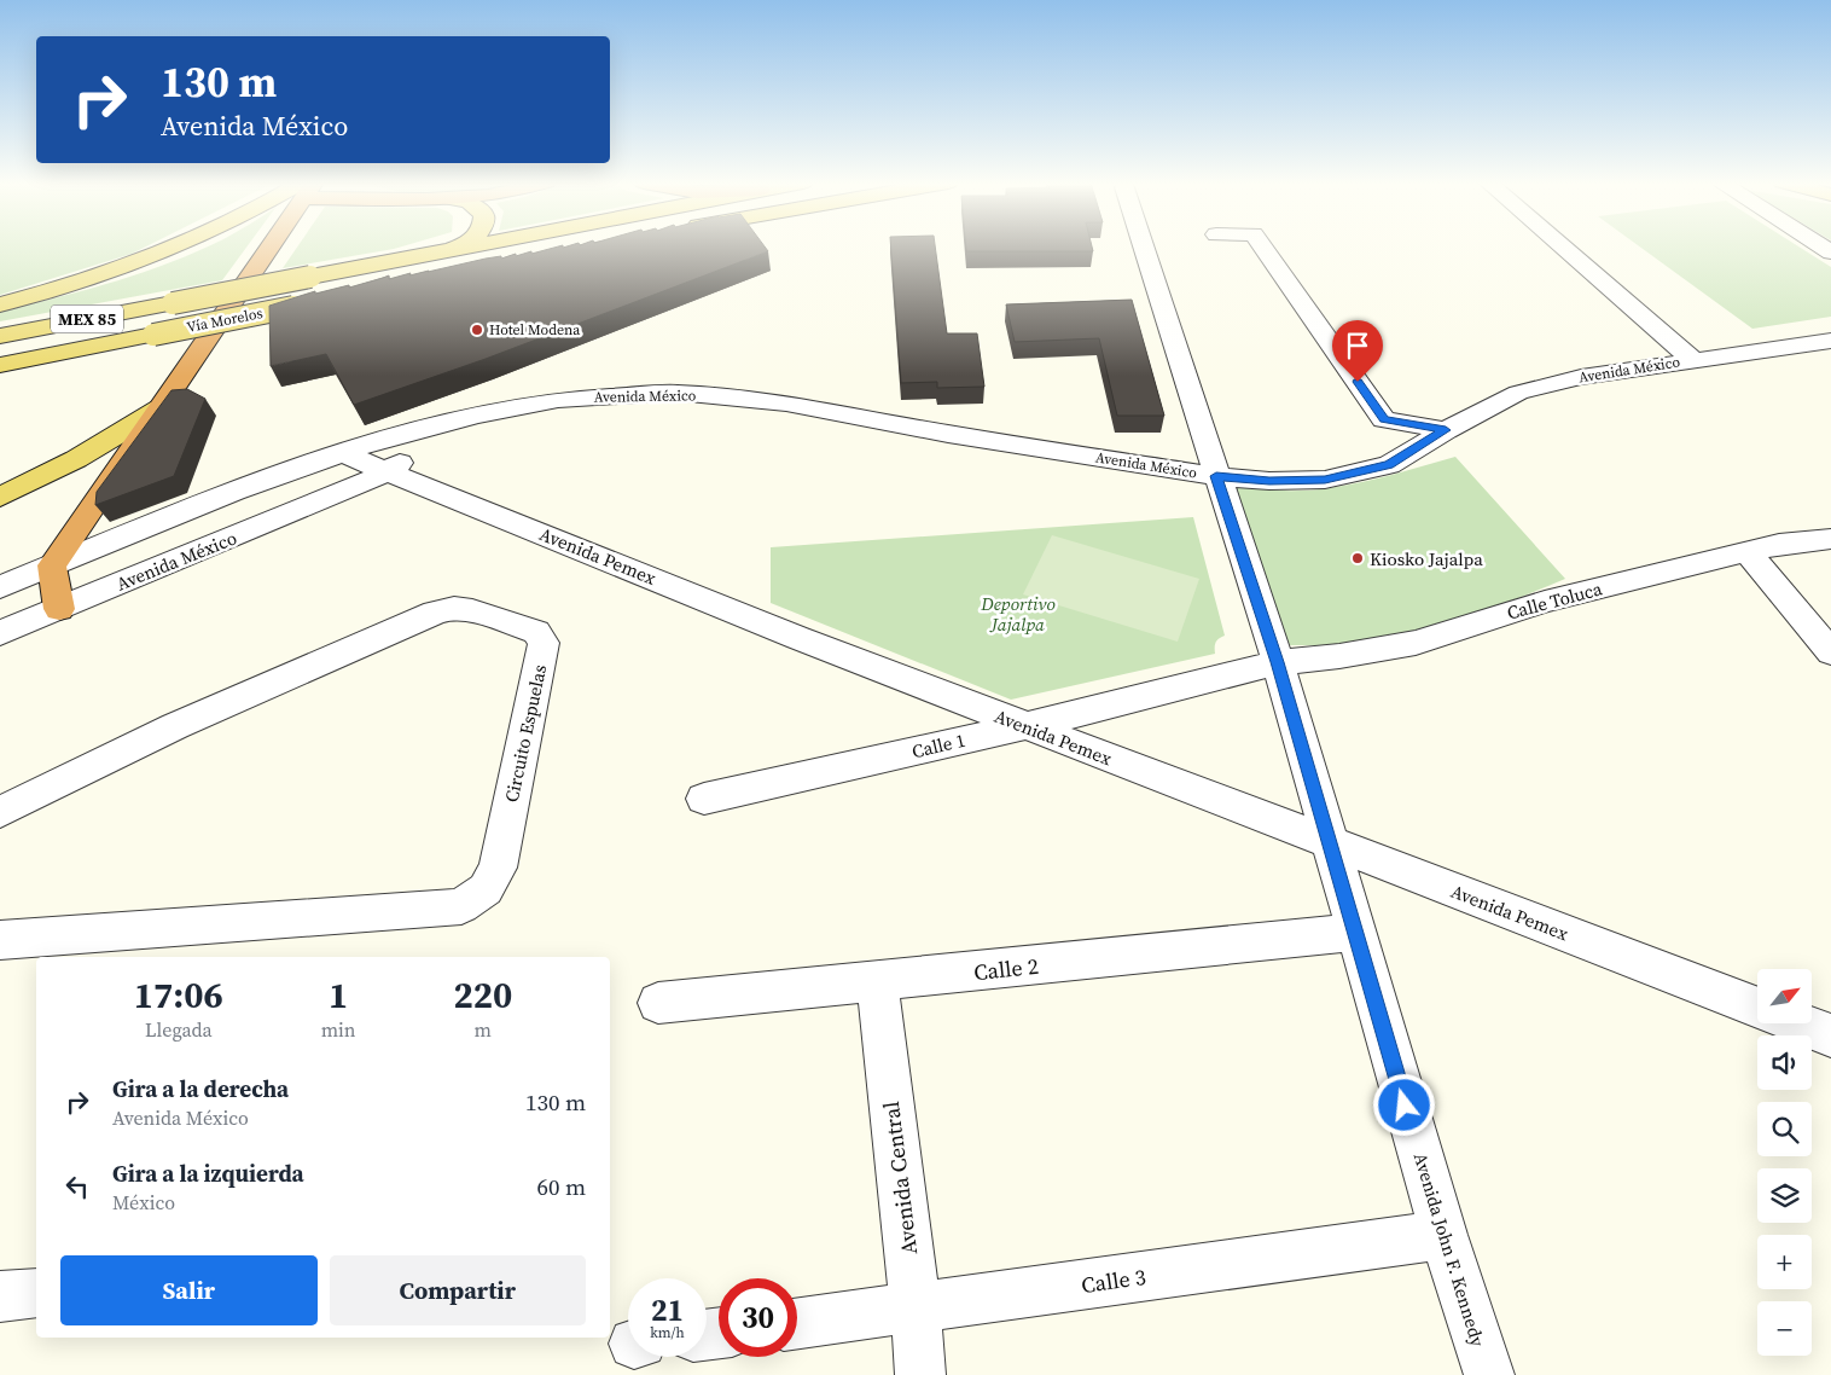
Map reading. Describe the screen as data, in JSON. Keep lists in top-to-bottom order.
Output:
{
  "streets": {
    "main road": ["MEX 85", "Vía Morelos"],
    "street": [
      "Avenida México",
      "Avenida Pemex",
      "Calle Toluca",
      "Circuito Espuelas",
      "Calle 1",
      "Calle 2",
      "Avenida Central",
      "Avenida John F. Kennedy",
      "Calle 3"
    ]
  },
  "crossings": [
    ["Avenida México", "Avenida Pemex"],
    ["Avenida México", "Avenida John F. Kennedy"],
    ["Avenida Pemex", "Calle 1"],
    ["Avenida Pemex", "Avenida John F. Kennedy"],
    ["Calle Toluca", "Calle 1"],
    ["Calle Toluca", "Avenida John F. Kennedy"],
    ["Calle 1", "Avenida John F. Kennedy"],
    ["Calle 2", "Avenida Central"],
    ["Calle 2", "Avenida John F. Kennedy"],
    ["Avenida Central", "Calle 3"],
    ["Avenida John F. Kennedy", "Calle 3"]
  ],
  "parks": ["Deportivo Jajalpa"],
  "places": ["Hotel Modena", "Kiosko Jajalpa"],
  "north": "top right",
  "page": {
    "turn": ["130 m", "Avenida México"],
    "eta": [
      "17:06",
      "Llegada",
      "1",
      "min",
      "220",
      "m"
    ],
    "map_buttons": ["+", "−"],
    "list": [
      {
        "name": "Gira a la derecha",
        "note": "Avenida México",
        "value": "130 m"
      },
      {
        "name": "Gira a la izquierda",
        "note": "México",
        "value": "60 m"
      }
    ],
    "buttons": ["Salir", "Compartir"],
    "speed": "21 km/h",
    "limit": "30"
  }
}
